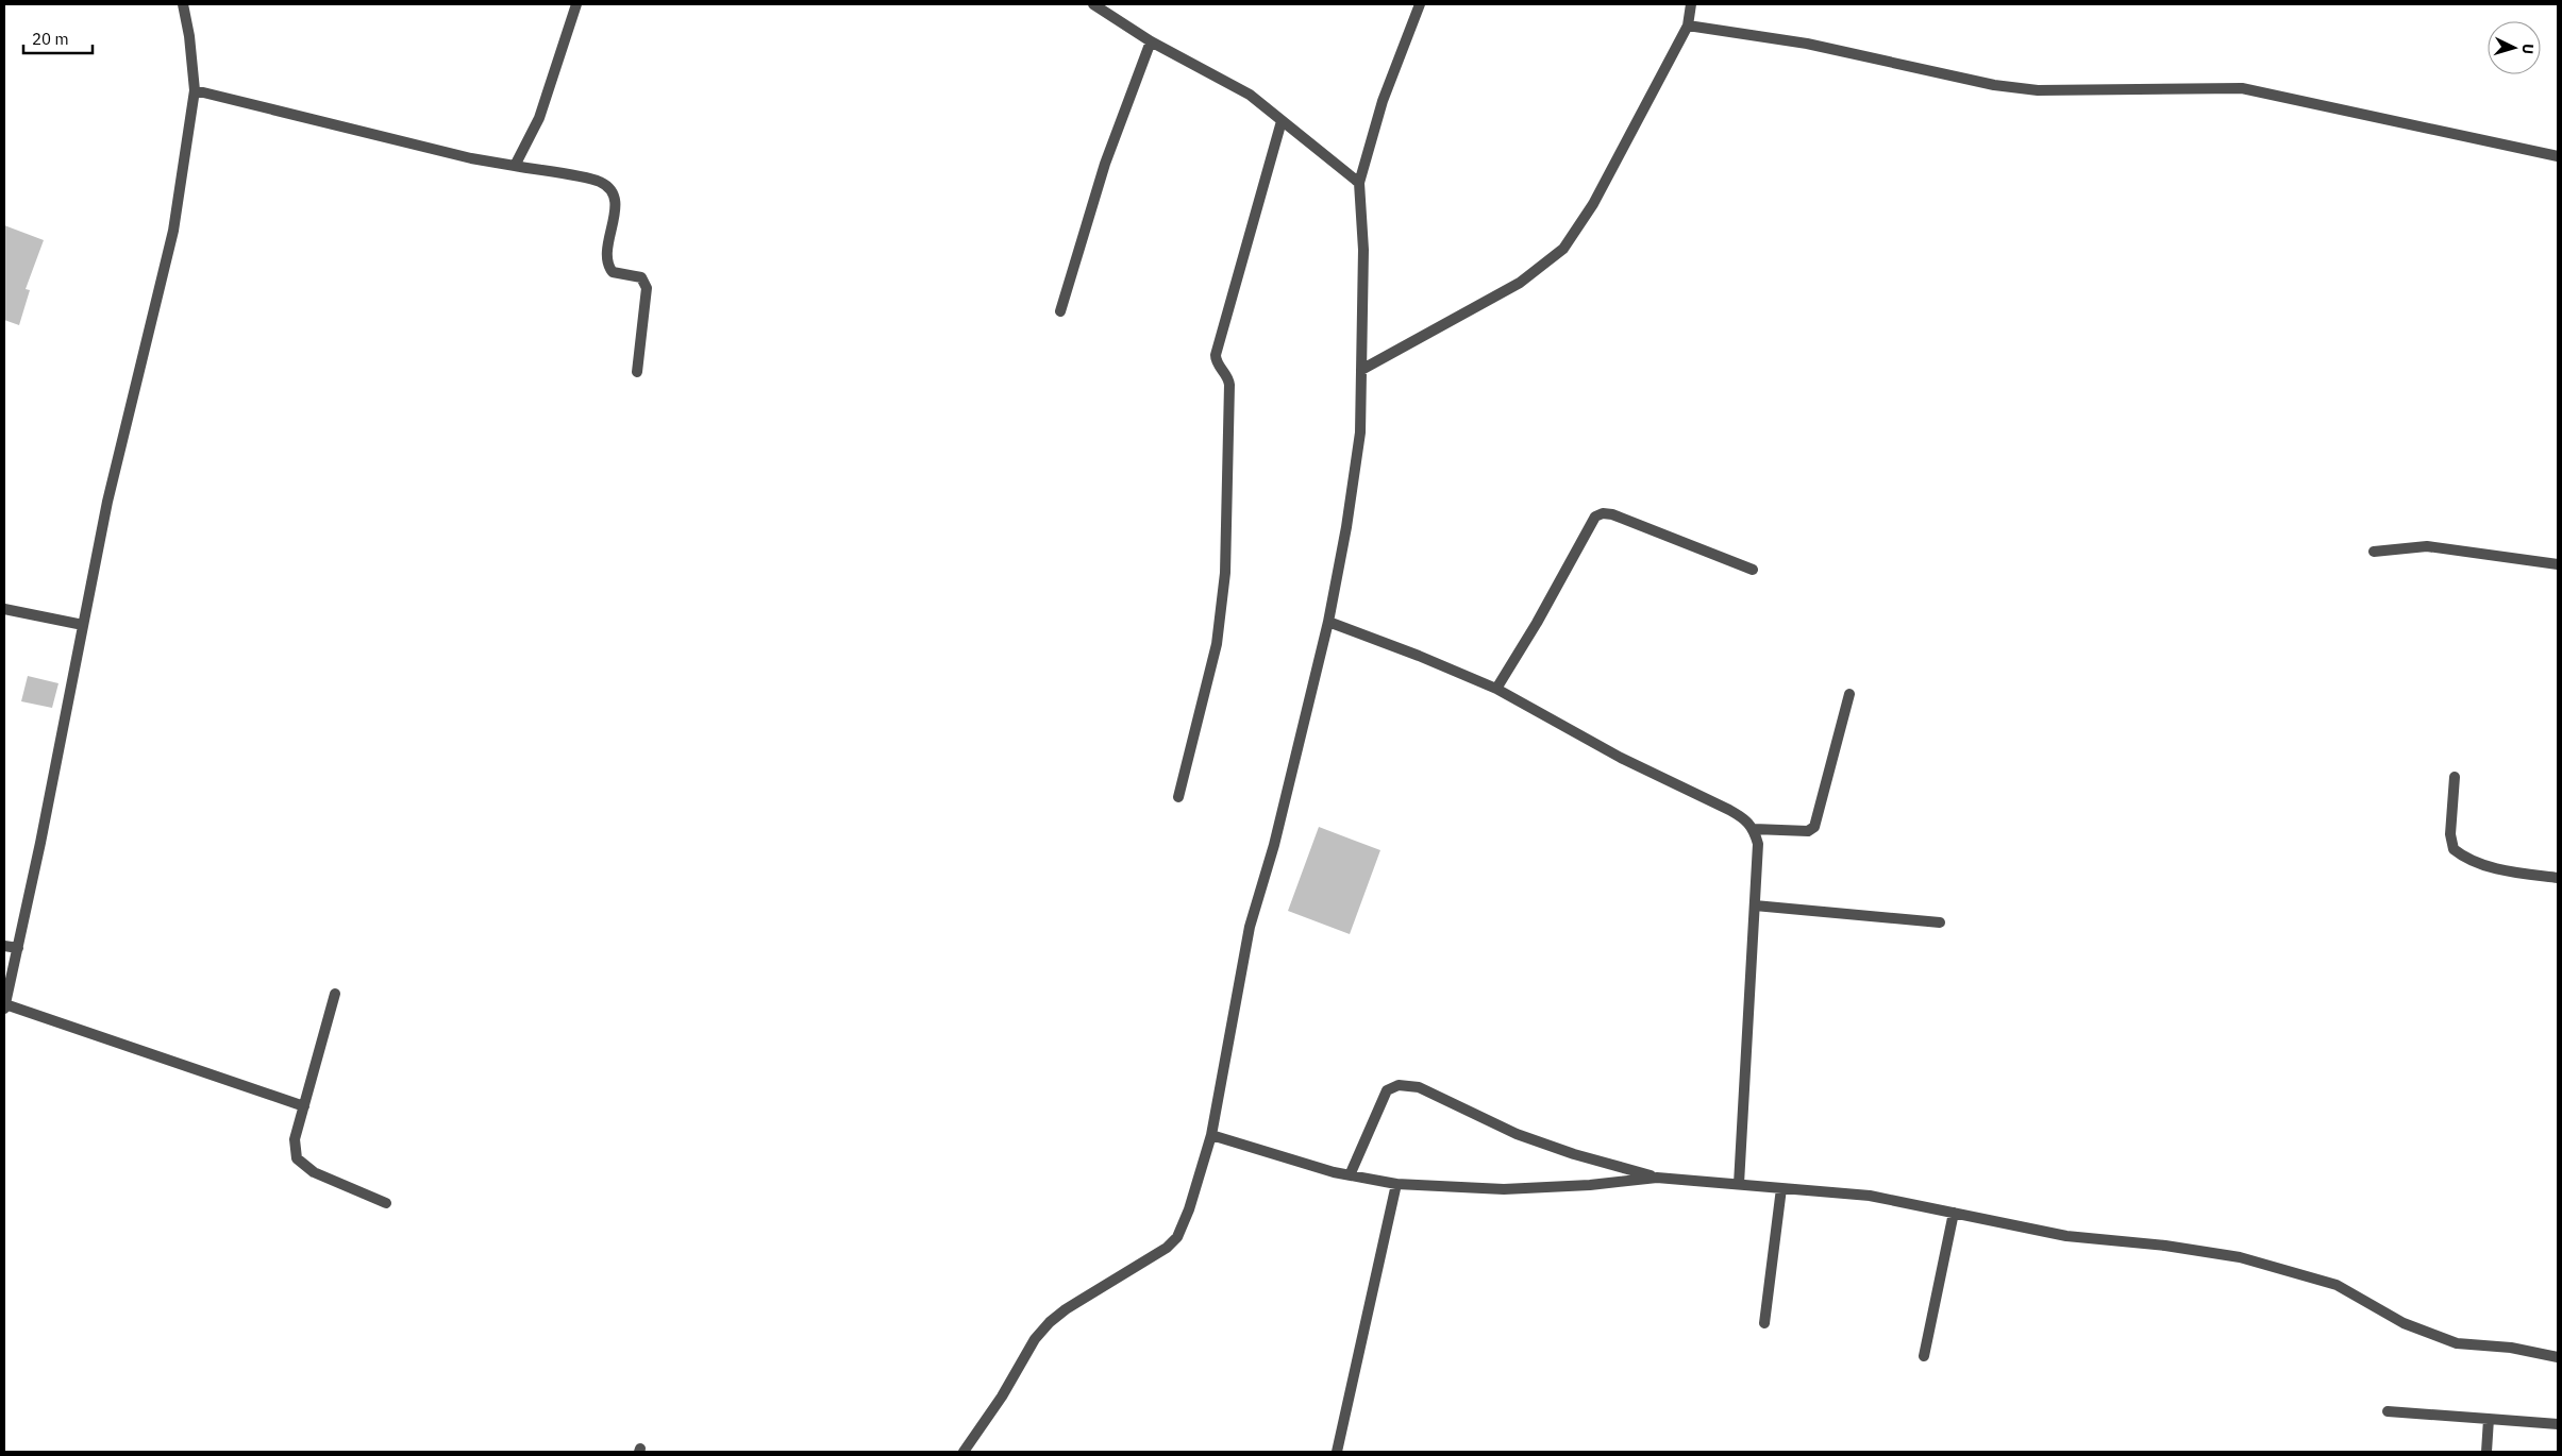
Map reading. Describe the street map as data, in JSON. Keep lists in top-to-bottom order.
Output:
{
  "scale_bar": "20 m",
  "north": "right"
}
